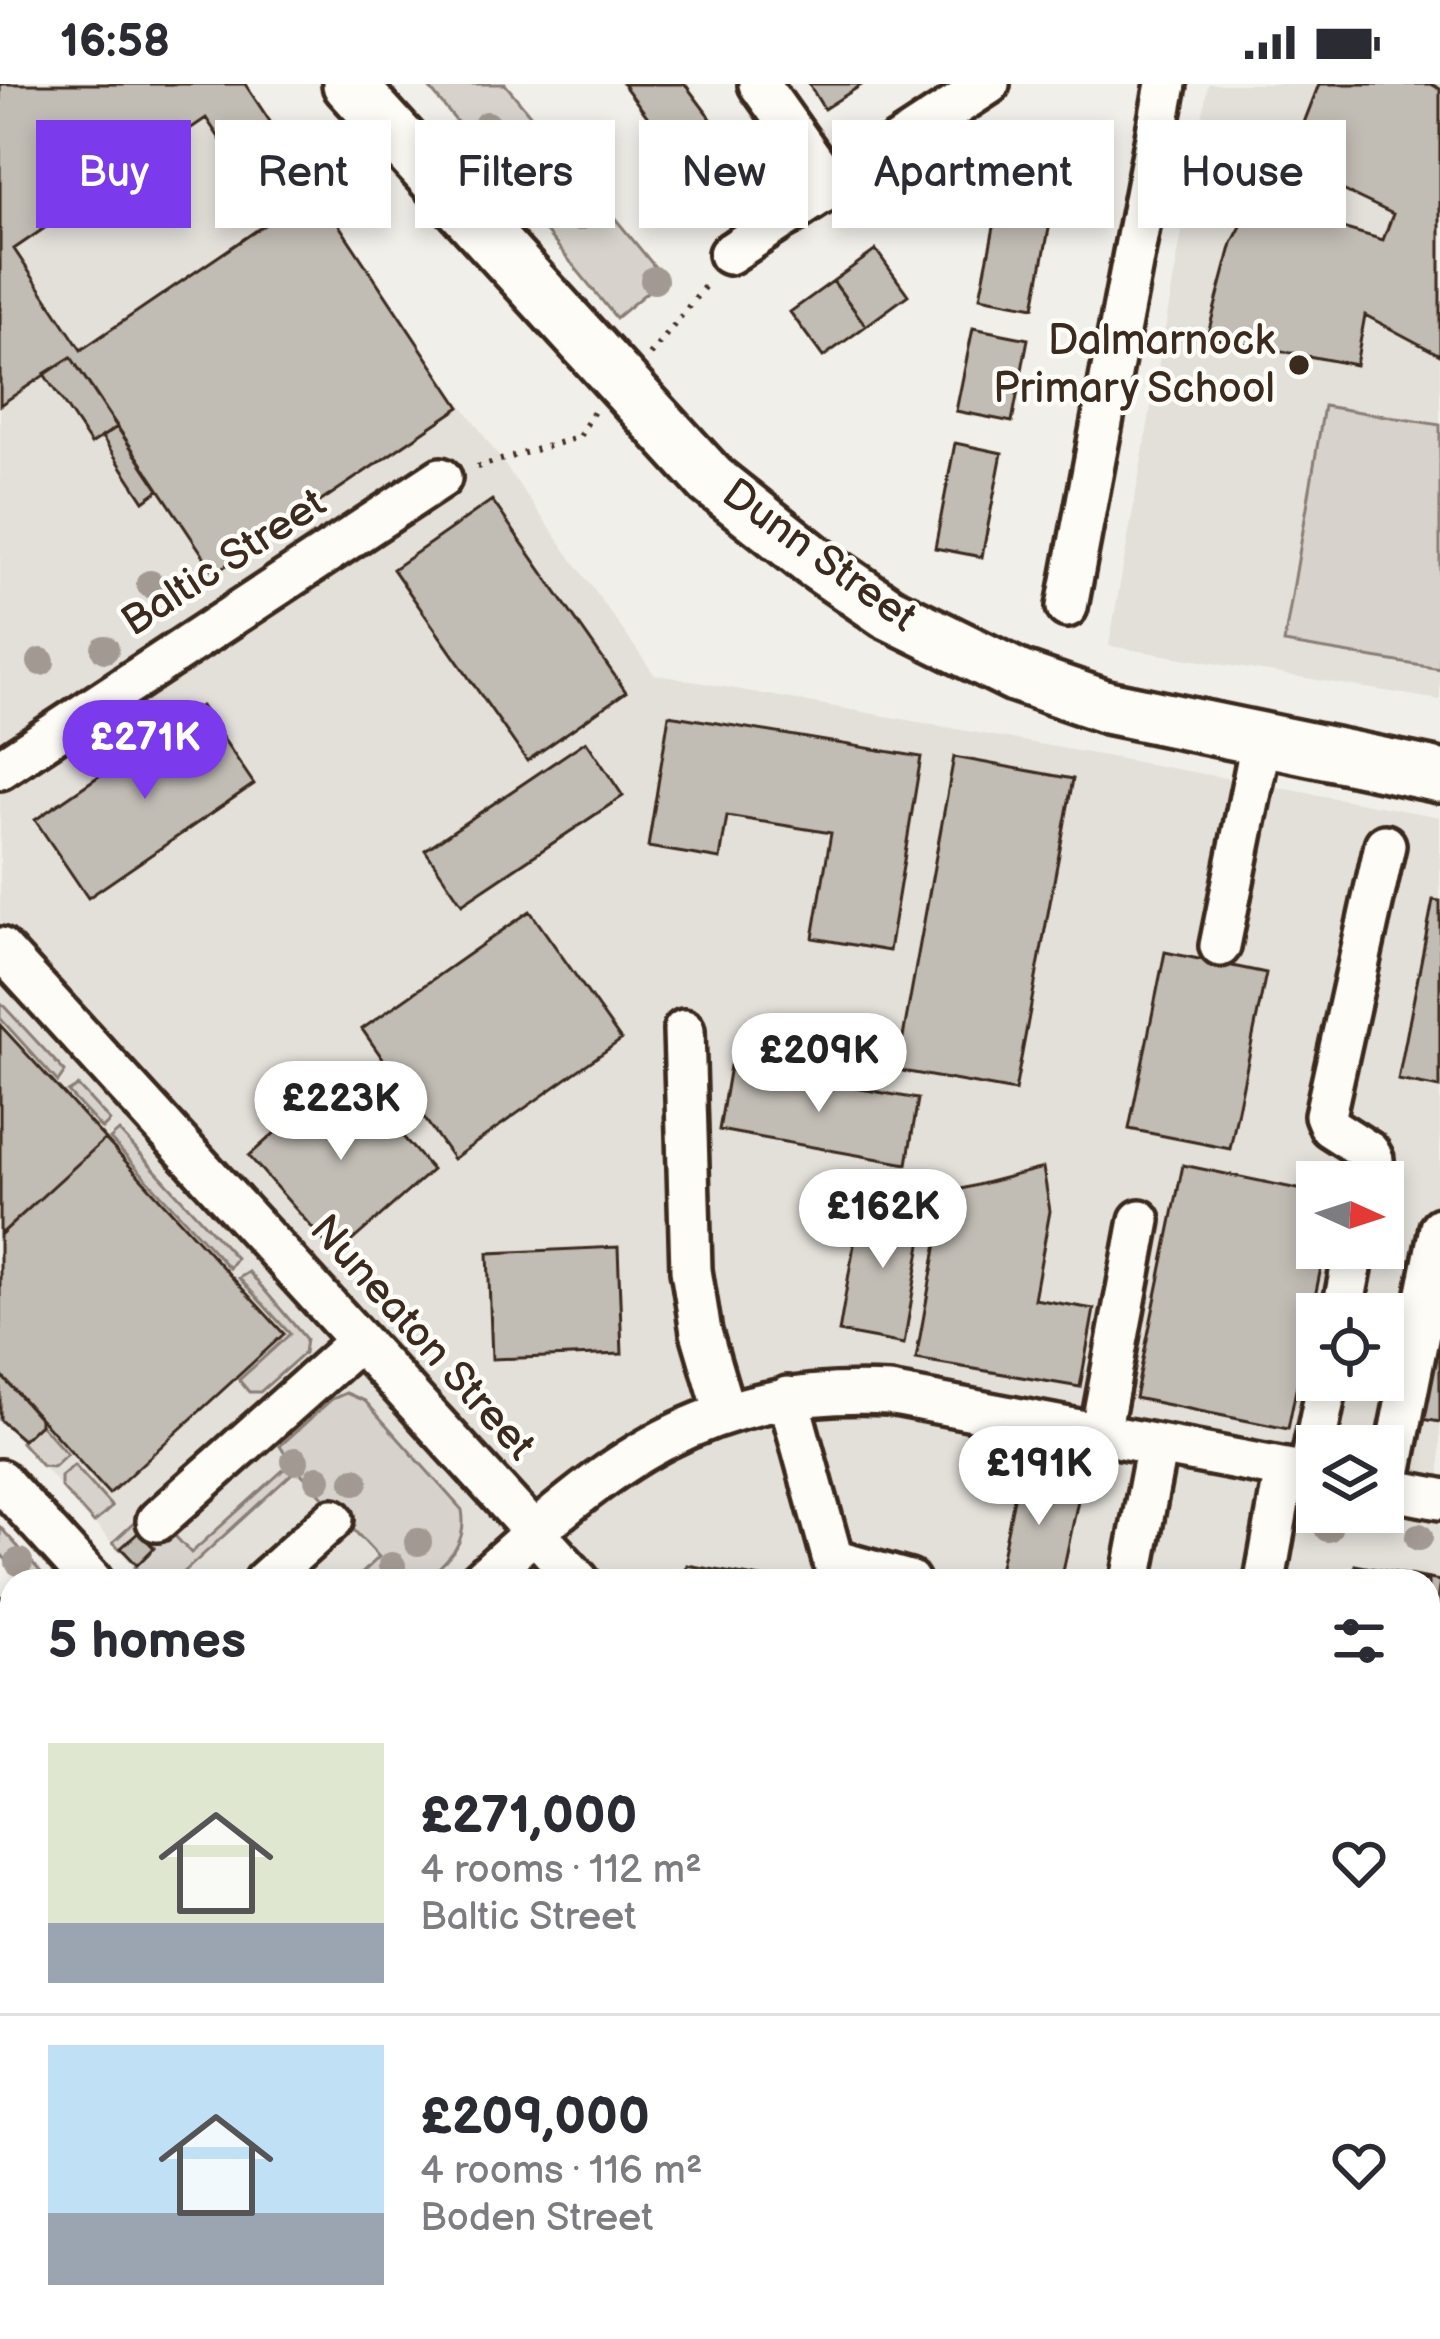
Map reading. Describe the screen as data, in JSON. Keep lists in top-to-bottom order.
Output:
{
  "streets": {
    "main road": ["Dunn Street"],
    "street": ["Baltic Street", "Nuneaton Street"]
  },
  "places": ["Dalmarnock Primary School"],
  "north": "right",
  "page": {
    "status": "16:58",
    "chip": [
      "Buy",
      "Rent",
      "Filters",
      "New",
      "Apartment",
      "House"
    ],
    "price": [
      "£271K",
      "£209K",
      "£223K",
      "£162K",
      "£191K"
    ],
    "heading": "5 homes",
    "list": [
      {
        "name": "£271,000",
        "note": "4 rooms · 112 m² · Baltic Street"
      },
      {
        "name": "£209,000",
        "note": "4 rooms · 116 m² · Boden Street"
      }
    ]
  }
}
